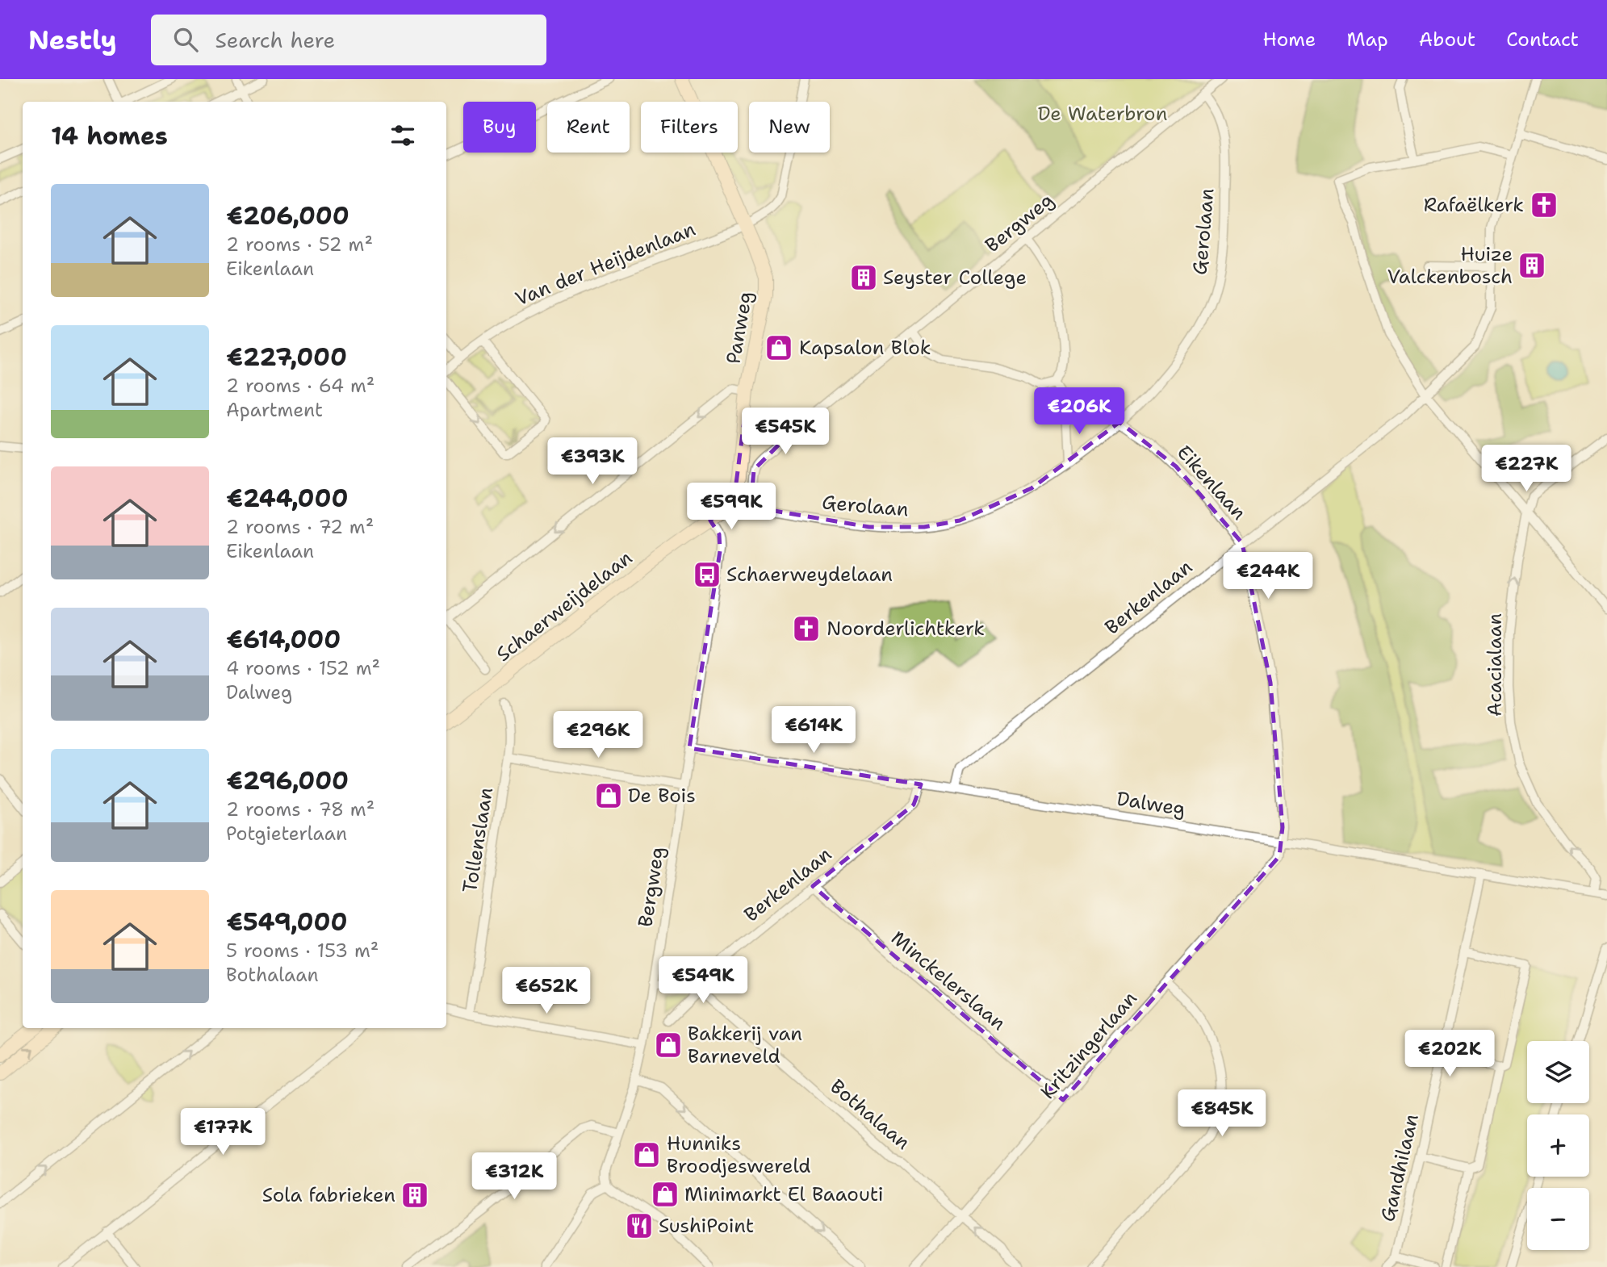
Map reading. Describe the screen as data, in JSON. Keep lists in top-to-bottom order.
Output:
{
  "streets": {
    "street": [
      "Bergweg",
      "Gerolaan",
      "Van der Heijdenlaan",
      "Panweg",
      "Eikenlaan",
      "Berkenlaan",
      "Schaerweijdelaan",
      "Acacialaan",
      "Dalweg",
      "Tollenslaan",
      "Minckelerslaan",
      "Kritzingerlaan",
      "Bothalaan",
      "Gandhilaan"
    ]
  },
  "crossings": [
    ["Bergweg", "Gerolaan"],
    ["Bergweg", "Panweg"],
    ["Bergweg", "Schaerweijdelaan"],
    ["Bergweg", "Dalweg"],
    ["Gerolaan", "Eikenlaan"],
    ["Van der Heijdenlaan", "Panweg"],
    ["Panweg", "Schaerweijdelaan"],
    ["Eikenlaan", "Berkenlaan"],
    ["Eikenlaan", "Dalweg"],
    ["Eikenlaan", "Kritzingerlaan"],
    ["Berkenlaan", "Dalweg"],
    ["Berkenlaan", "Minckelerslaan"],
    ["Berkenlaan", "Bothalaan"],
    ["Acacialaan", "Dalweg"],
    ["Dalweg", "Kritzingerlaan"],
    ["Dalweg", "Gandhilaan"],
    ["Minckelerslaan", "Kritzingerlaan"],
    ["Kritzingerlaan", "Bothalaan"]
  ],
  "one_way": ["Acacialaan"],
  "parks": ["De Waterbron"],
  "places": {
    "church": ["Rafaëlkerk", "Noorderlichtkerk"],
    "building": ["Huize Valckenbosch", "Seyster College", "Sola fabrieken"],
    "shop": [
      "Kapsalon Blok",
      "De Bois",
      "Bakkerij van Barneveld",
      "Hunniks Broodjeswereld",
      "Minimarkt El Baaouti"
    ],
    "bus stop": ["Schaerweydelaan"],
    "restaurant": ["SushiPoint"]
  },
  "page": {
    "header": "Nestly",
    "search": "Search here",
    "nav": [
      "Home",
      "Map",
      "About",
      "Contact"
    ],
    "chip": [
      "Buy",
      "Rent",
      "Filters",
      "New"
    ],
    "heading": "14 homes",
    "list": [
      {
        "name": "€206,000",
        "note": "2 rooms · 52 m² · Eikenlaan"
      },
      {
        "name": "€227,000",
        "note": "2 rooms · 64 m² · Apartment"
      },
      {
        "name": "€244,000",
        "note": "2 rooms · 72 m² · Eikenlaan"
      },
      {
        "name": "€614,000",
        "note": "4 rooms · 152 m² · Dalweg"
      },
      {
        "name": "€296,000",
        "note": "2 rooms · 78 m² · Potgieterlaan"
      },
      {
        "name": "€549,000",
        "note": "5 rooms · 153 m² · Bothalaan"
      }
    ],
    "price": [
      "€206K",
      "€545K",
      "€393K",
      "€227K",
      "€599K",
      "€244K",
      "€614K",
      "€296K",
      "€549K",
      "€652K",
      "€202K",
      "€845K",
      "€177K",
      "€312K"
    ],
    "map_buttons": ["+", "−"]
  }
}
